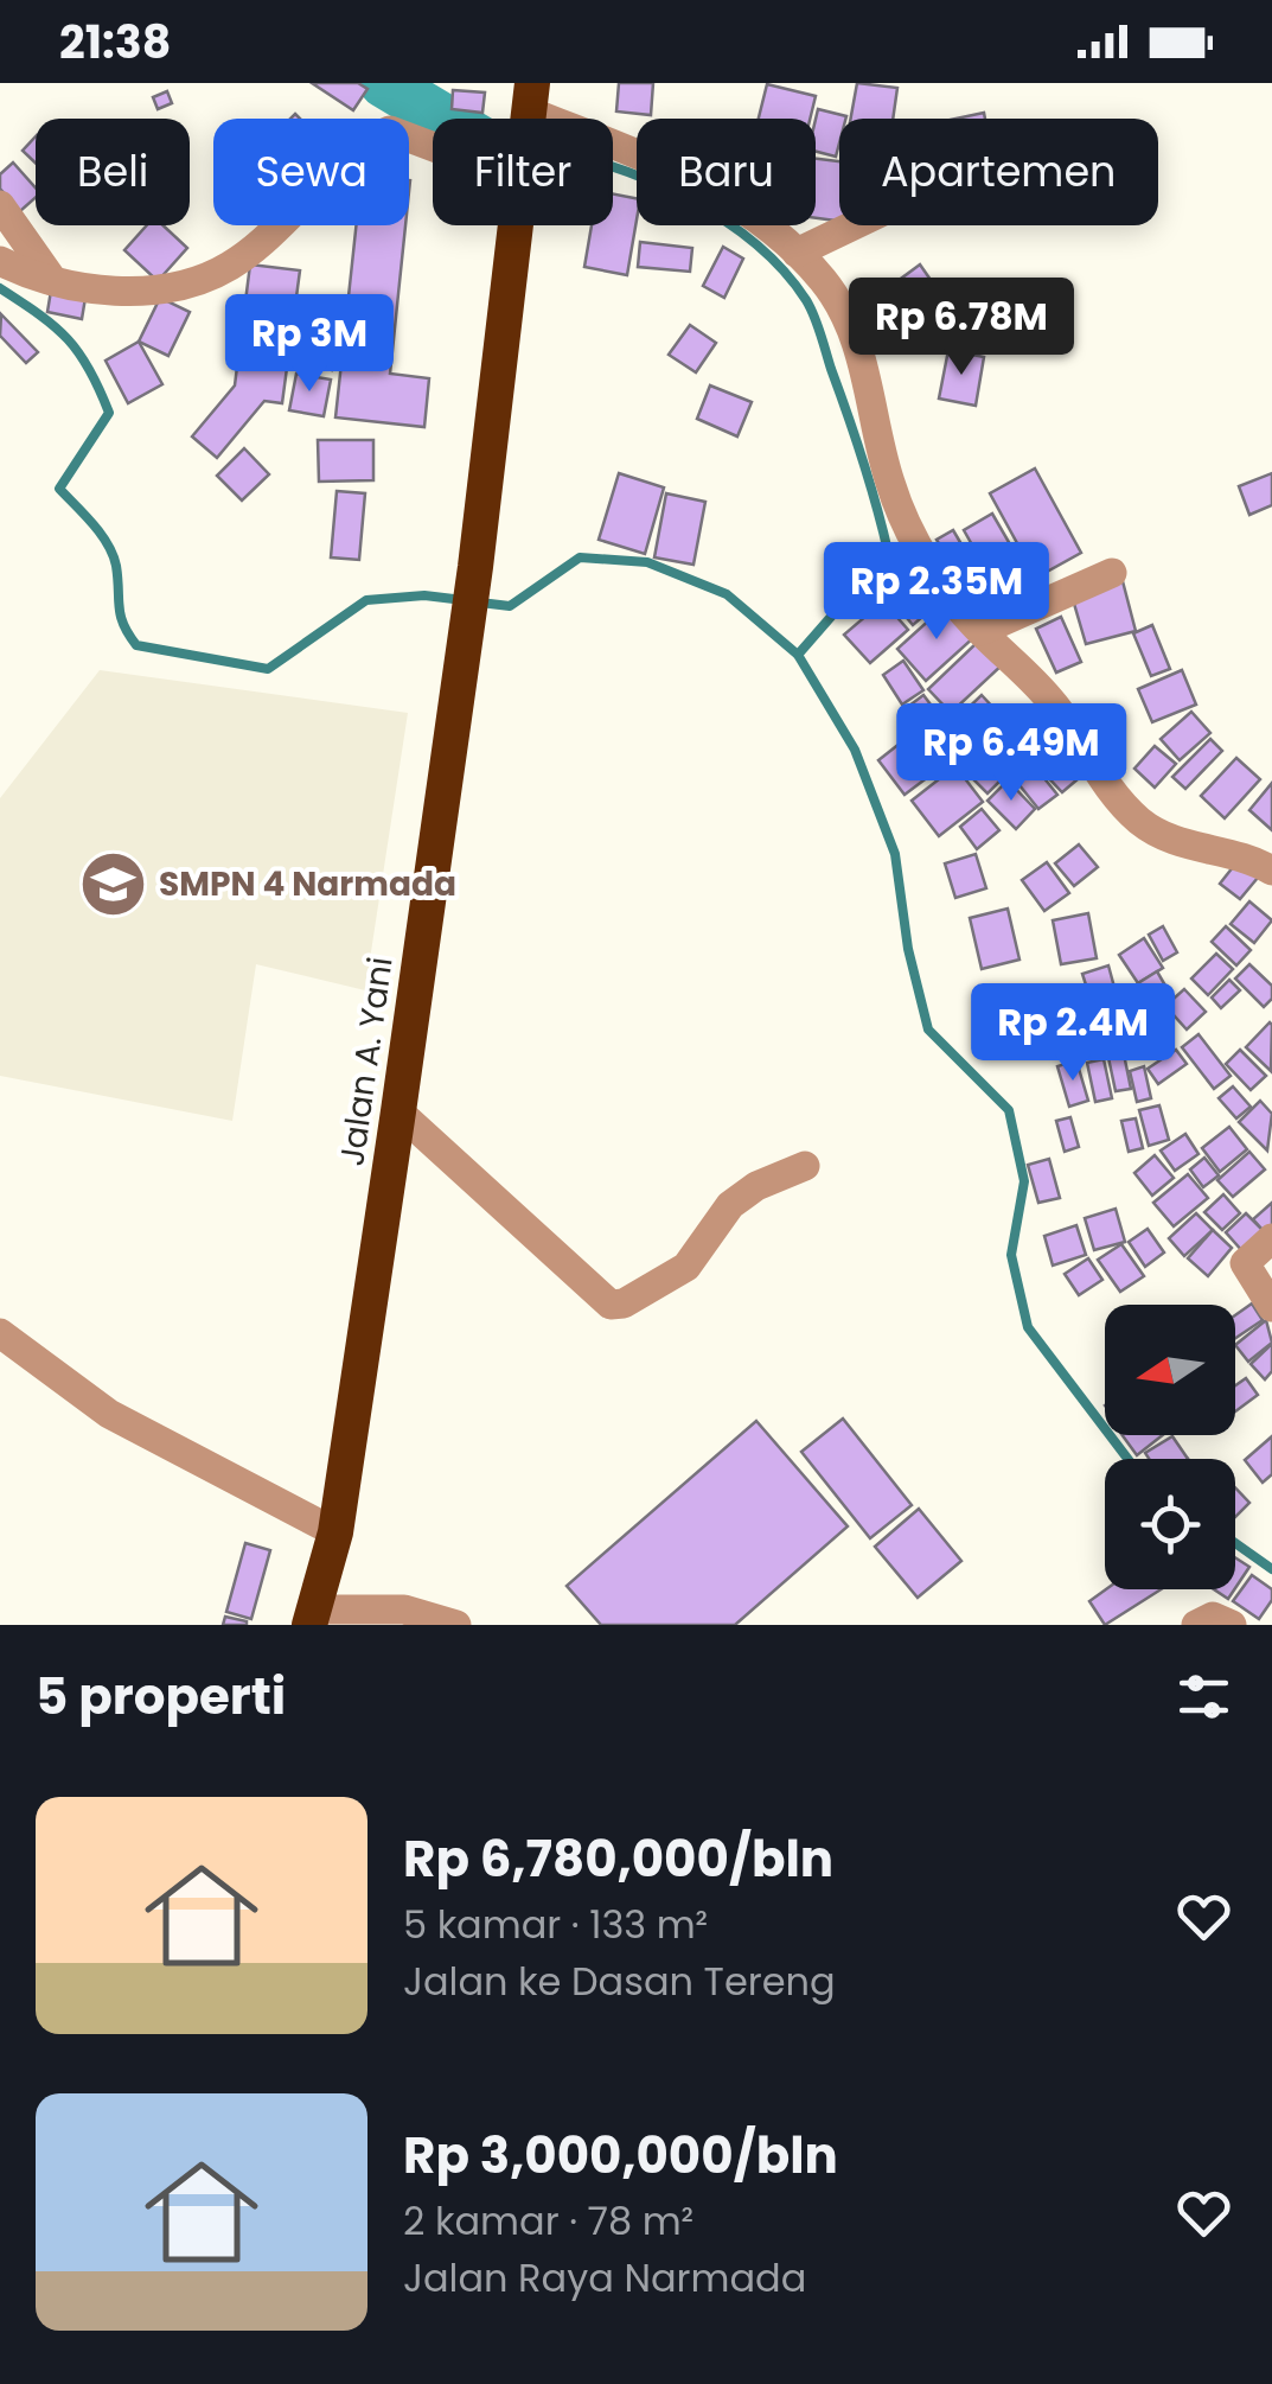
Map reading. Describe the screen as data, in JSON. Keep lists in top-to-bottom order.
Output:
{
  "streets": {
    "highway": ["Jalan A. Yani"]
  },
  "places": {
    "school or university": ["SMPN 4 Narmada"]
  },
  "north": "left",
  "page": {
    "status": "21:38",
    "chip": [
      "Beli",
      "Sewa",
      "Filter",
      "Baru",
      "Apartemen"
    ],
    "price": [
      "Rp 6.78M",
      "Rp 3M",
      "Rp 2.35M",
      "Rp 6.49M",
      "Rp 2.4M"
    ],
    "heading": "5 properti",
    "list": [
      {
        "name": "Rp 6,780,000/bln",
        "note": "5 kamar · 133 m² · Jalan ke Dasan Tereng"
      },
      {
        "name": "Rp 3,000,000/bln",
        "note": "2 kamar · 78 m² · Jalan Raya Narmada"
      }
    ]
  }
}
